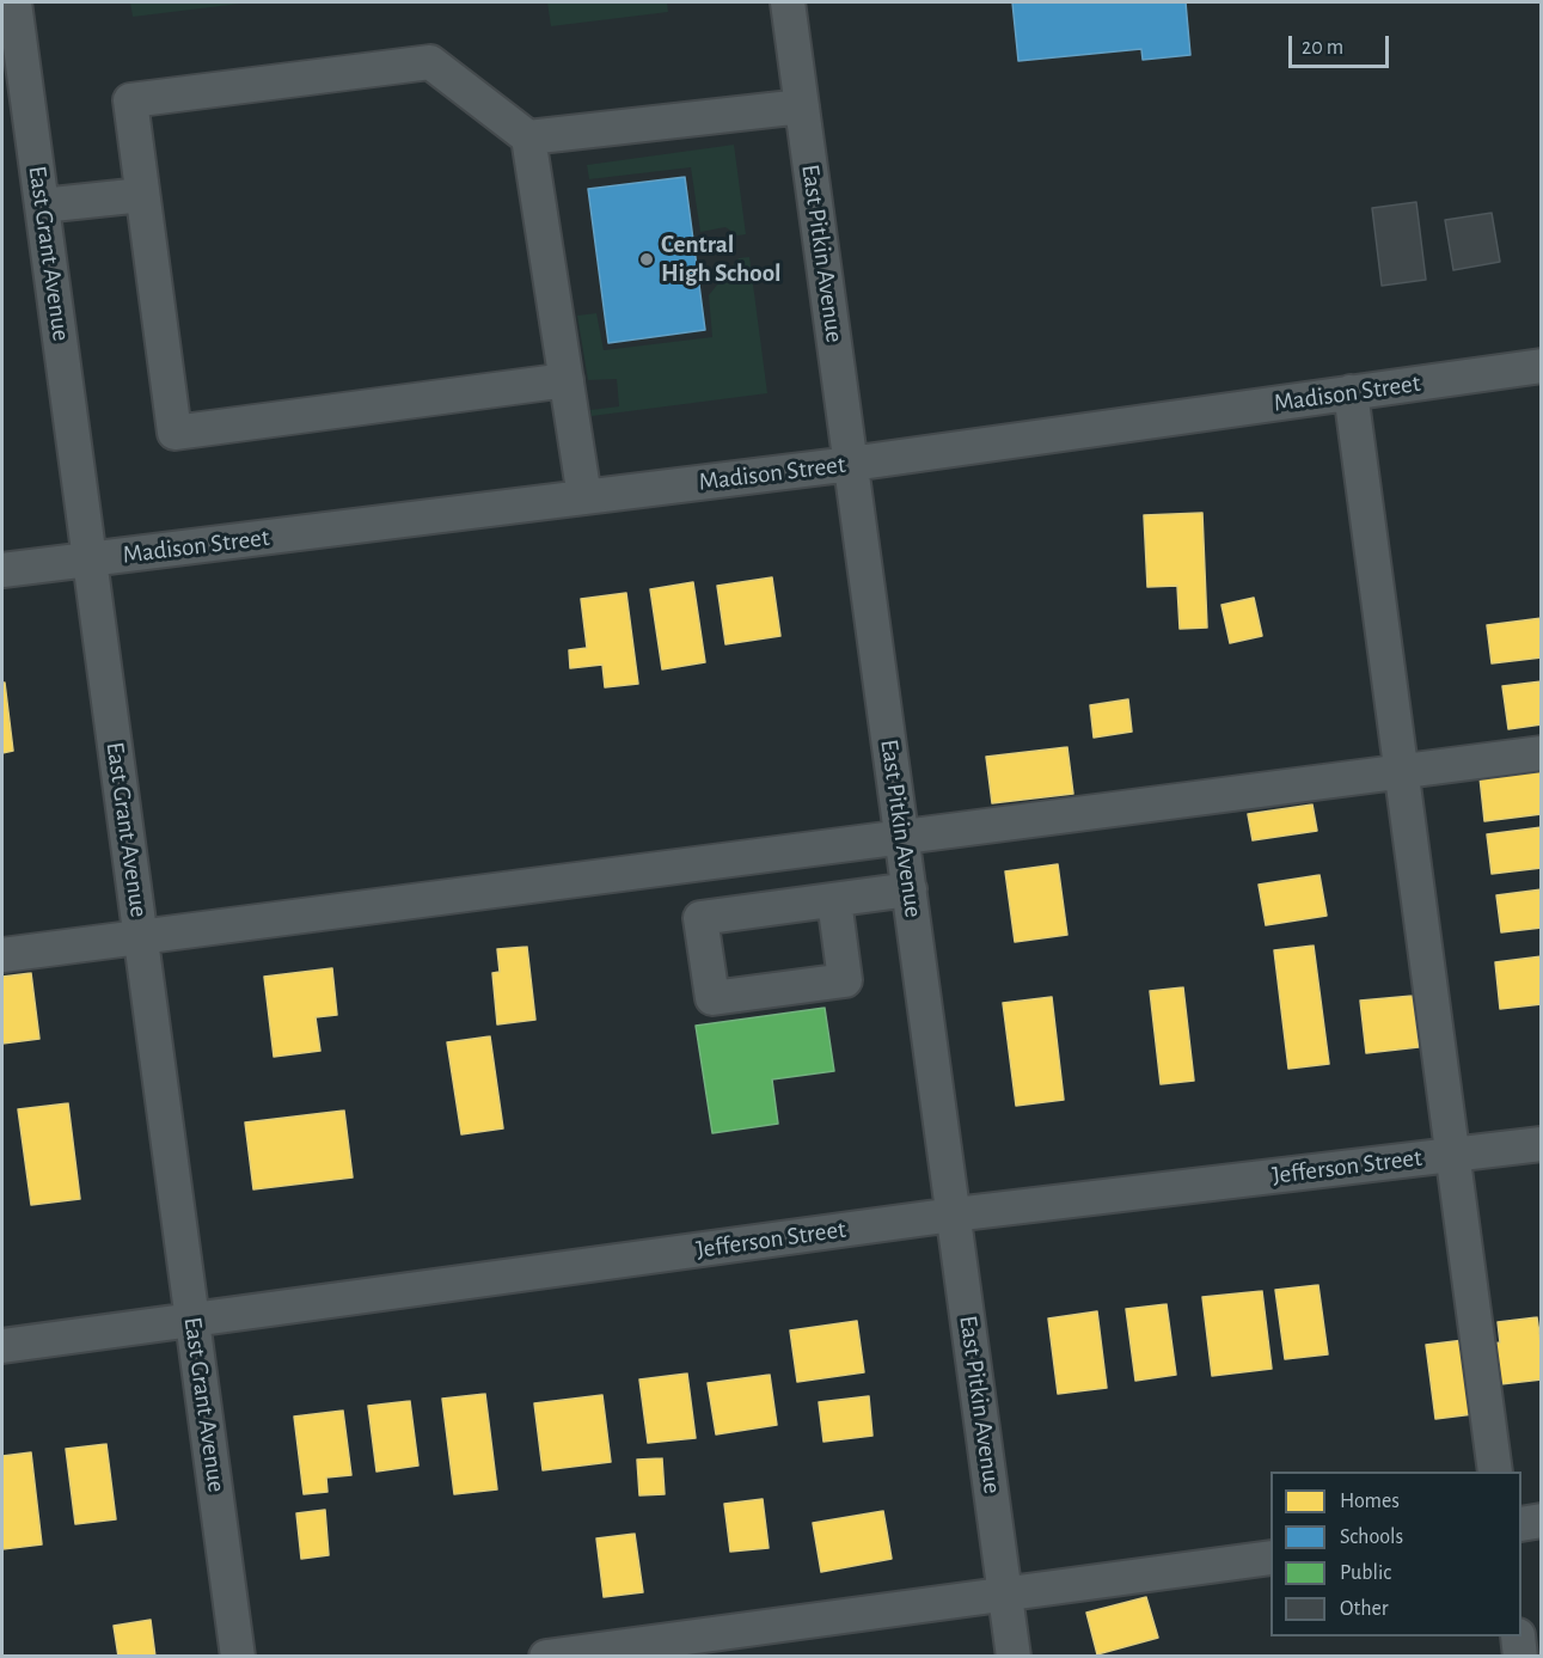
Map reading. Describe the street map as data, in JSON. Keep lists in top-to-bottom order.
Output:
{
  "streets": {
    "street": [
      "East Grant Avenue",
      "East Pitkin Avenue",
      "Madison Street",
      "Jefferson Street"
    ]
  },
  "crossings": [
    ["East Grant Avenue", "Madison Street"],
    ["East Grant Avenue", "Jefferson Street"],
    ["East Pitkin Avenue", "Madison Street"],
    ["East Pitkin Avenue", "Jefferson Street"]
  ],
  "places": ["Central High School"],
  "legend": [
    "Homes",
    "Schools",
    "Public",
    "Other"
  ],
  "scale_bar": "20 m"
}
